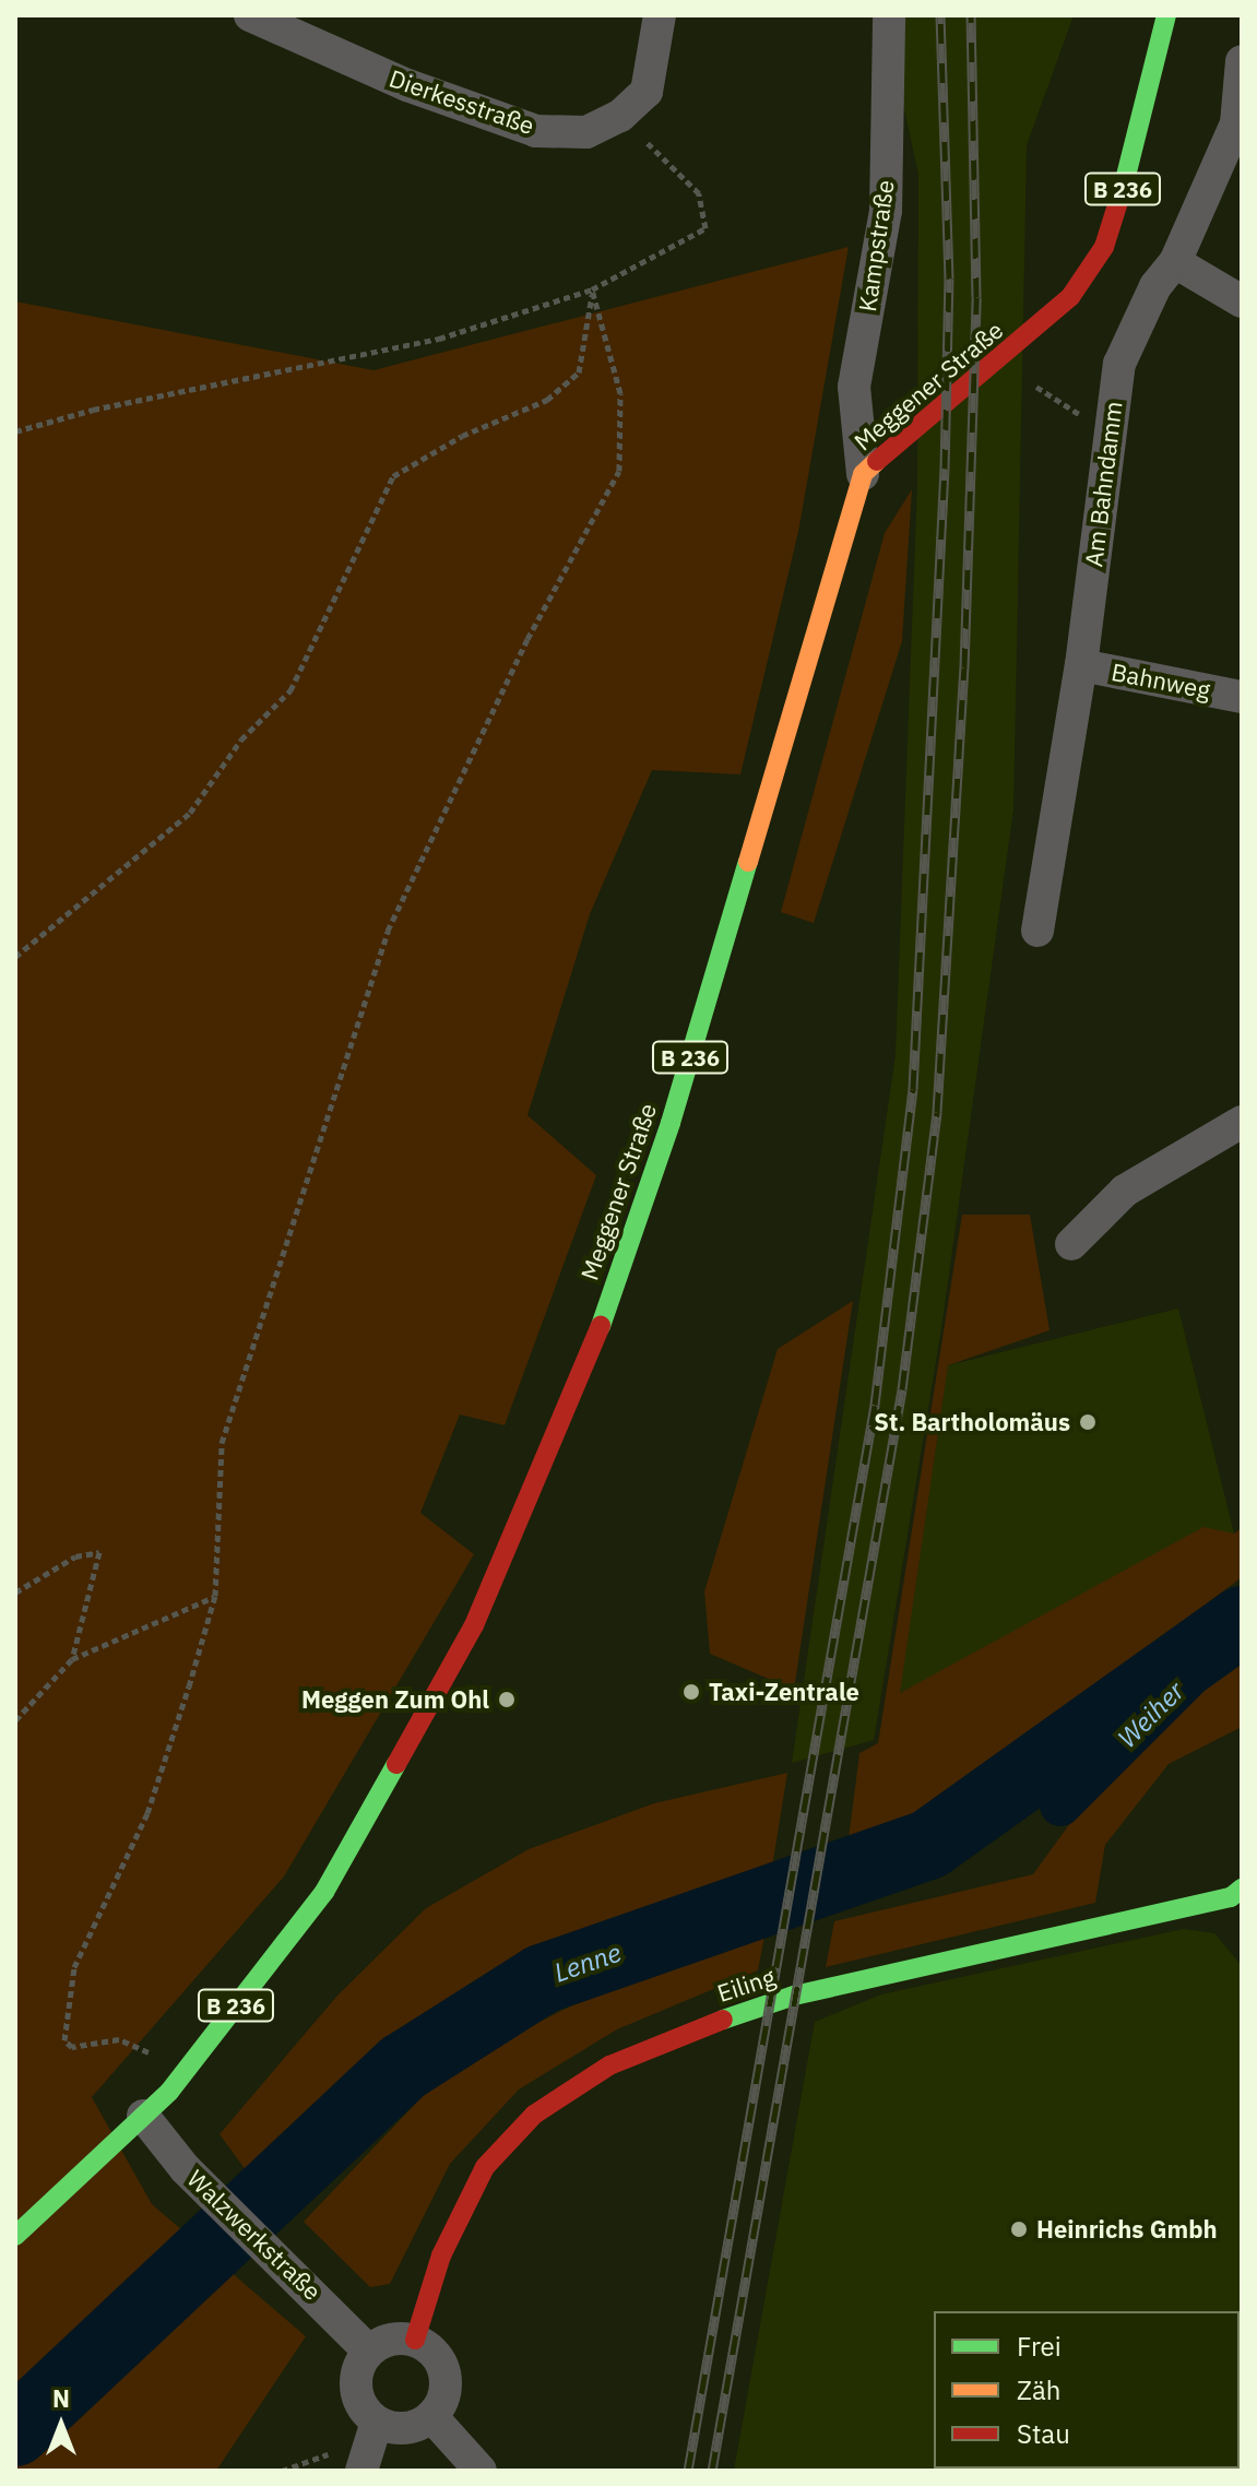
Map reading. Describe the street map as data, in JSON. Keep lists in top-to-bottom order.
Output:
{
  "streets": {
    "main road": ["B 236", "Meggener Straße", "Eiling"],
    "street": [
      "Dierkesstraße",
      "Kampstraße",
      "Am Bahndamm",
      "Bahnweg",
      "Walzwerkstraße"
    ]
  },
  "crossings": [
    ["Kampstraße", "Meggener Straße"],
    ["Meggener Straße", "Walzwerkstraße"],
    ["Am Bahndamm", "Bahnweg"],
    ["Eiling", "Walzwerkstraße"]
  ],
  "water": ["Weiher", "Lenne"],
  "places": [
    "St. Bartholomäus",
    "Taxi-Zentrale",
    "Meggen Zum Ohl",
    "Heinrichs Gmbh"
  ],
  "legend": ["Frei", "Zäh", "Stau"],
  "north": "top"
}
